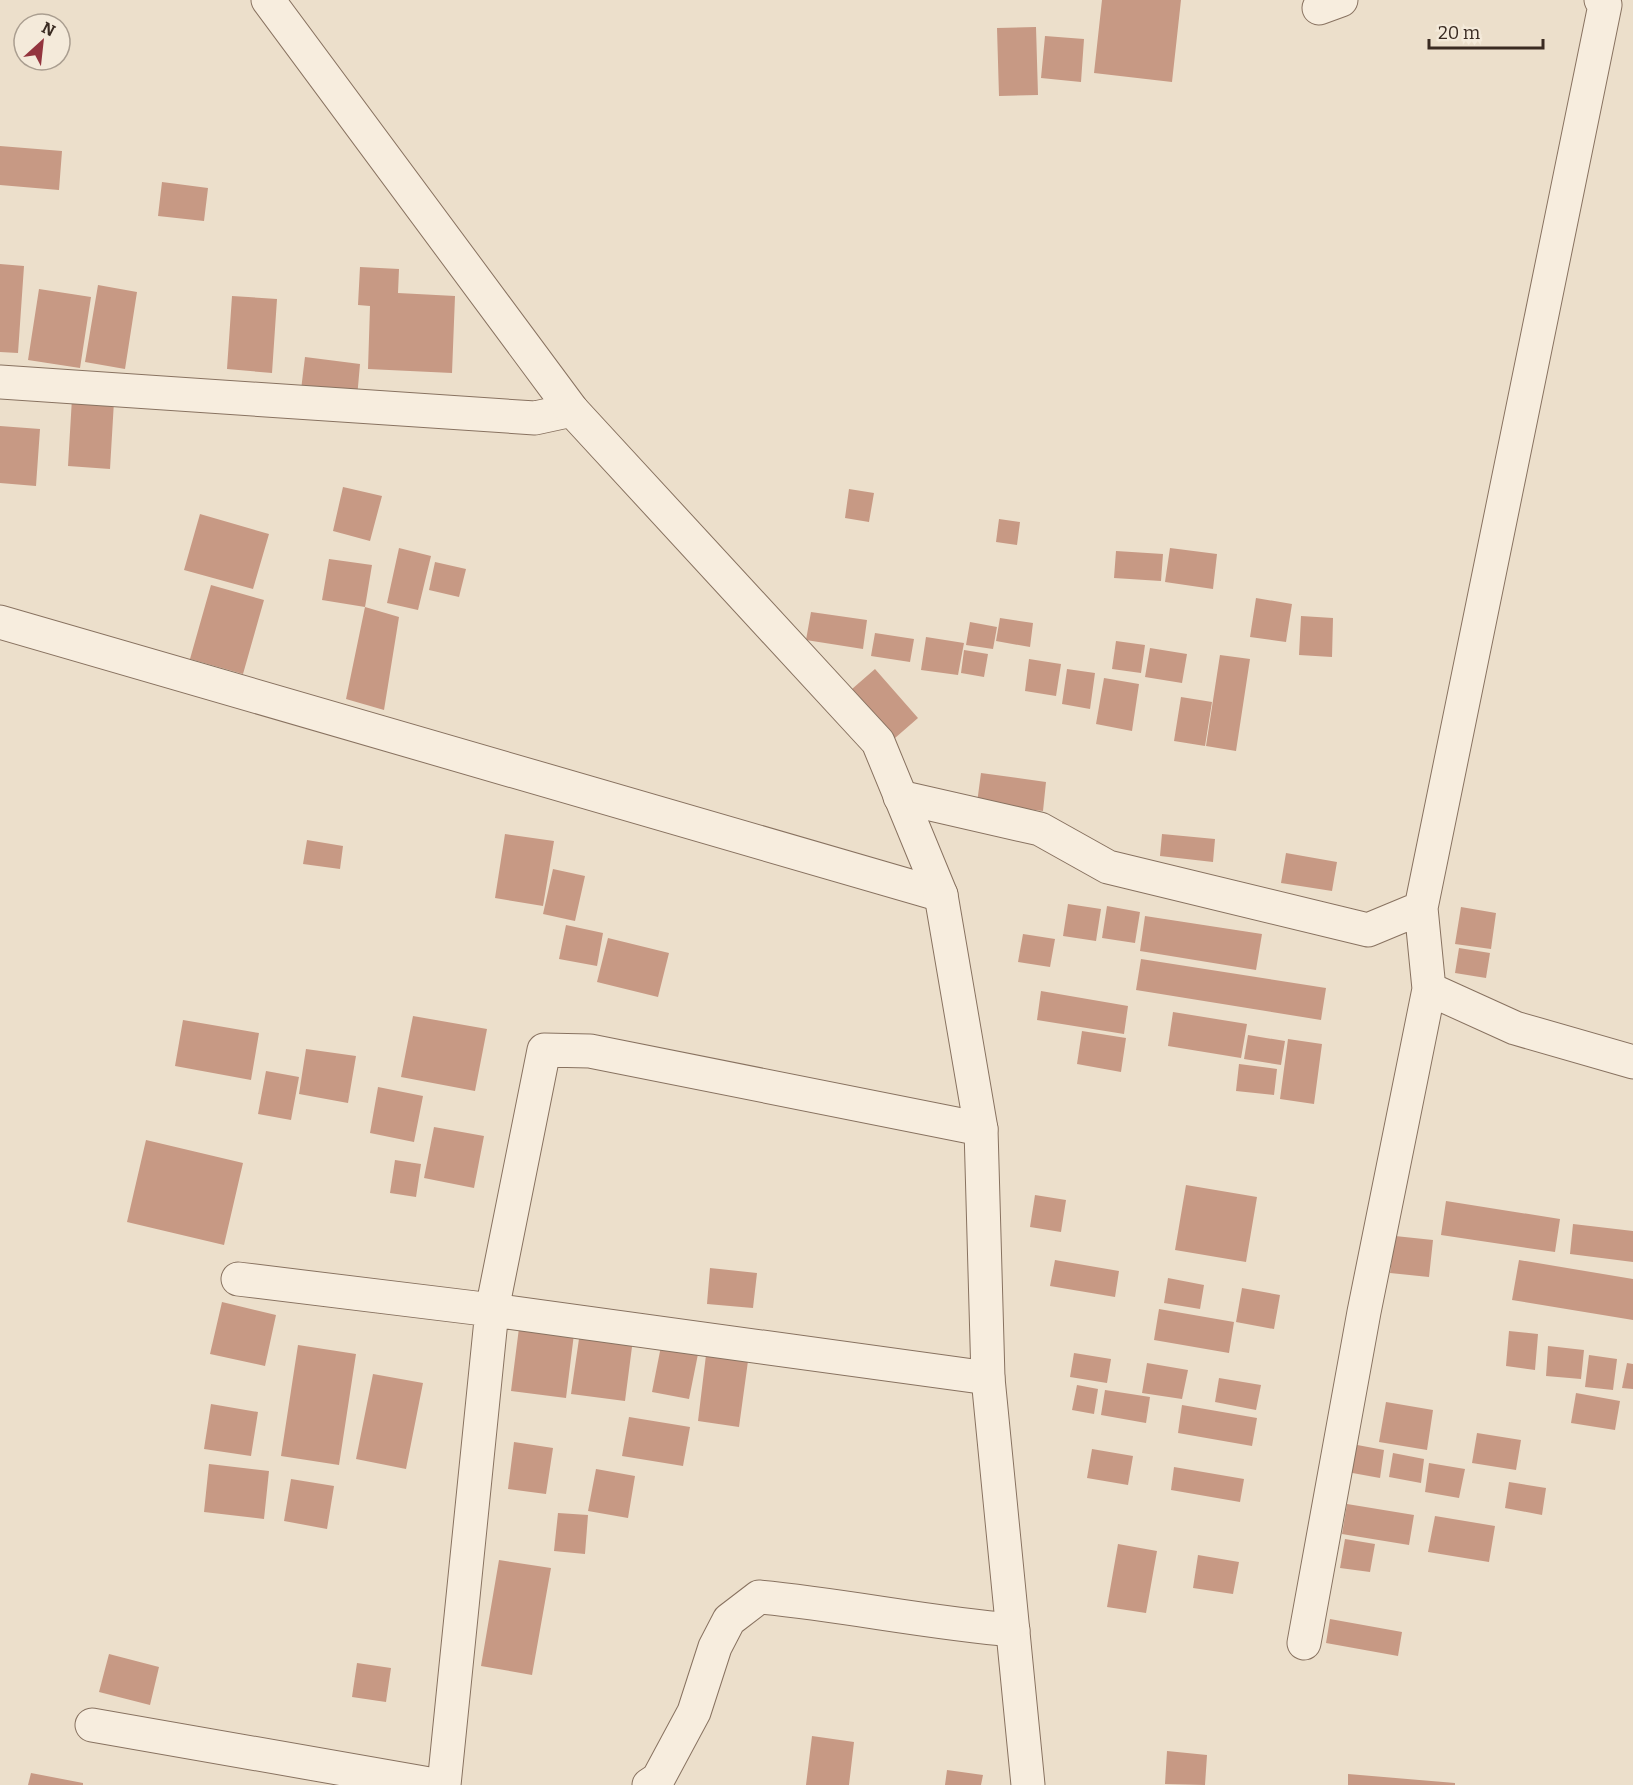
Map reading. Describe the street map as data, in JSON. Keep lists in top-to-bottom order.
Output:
{
  "scale_bar": "20 m",
  "north": "top right"
}
